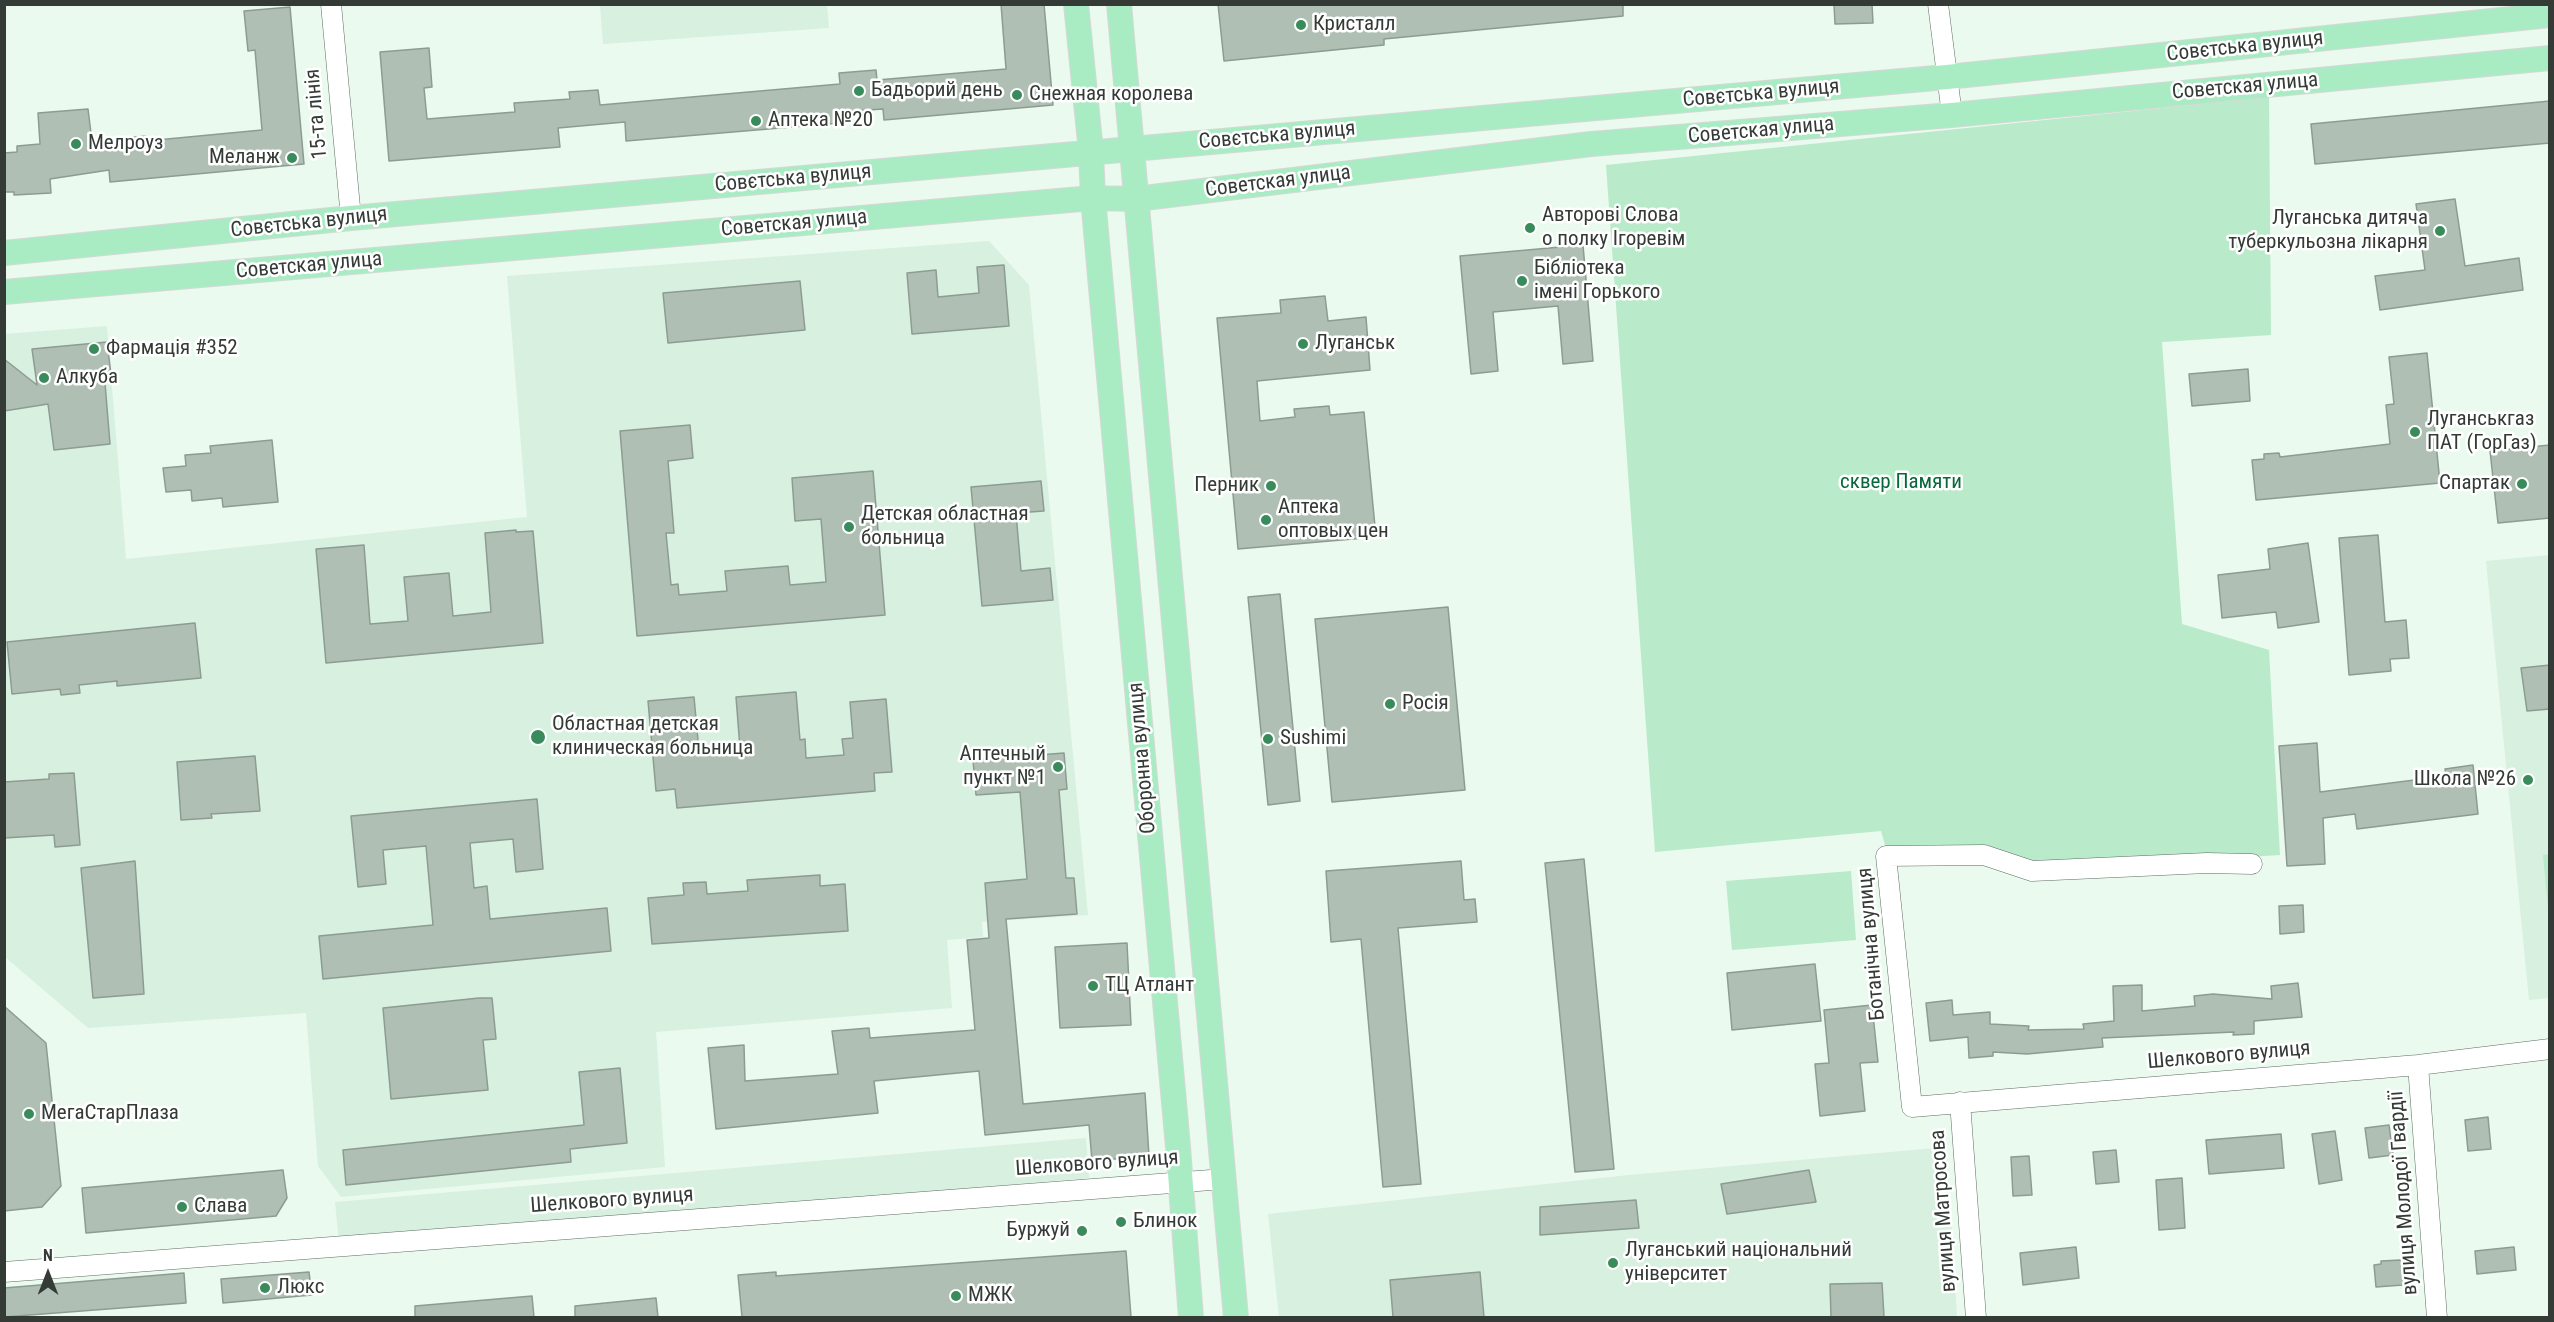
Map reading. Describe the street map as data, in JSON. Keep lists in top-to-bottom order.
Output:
{
  "streets": {
    "main road": ["Совєтська вулиця", "Советская улица", "Оборонна вулиця"],
    "street": [
      "15-та лінія",
      "Ботанічна вулиця",
      "Шелкового вулиця",
      "вулиця Молодої Гвардії",
      "вулиця Матросова"
    ]
  },
  "crossings": [
    ["Совєтська вулиця", "15-та лінія"],
    ["Совєтська вулиця", "Оборонна вулиця"],
    ["Советская улица", "Оборонна вулиця"],
    ["Оборонна вулиця", "Шелкового вулиця"],
    ["Ботанічна вулиця", "Шелкового вулиця"],
    ["Шелкового вулиця", "вулиця Молодої Гвардії"],
    ["Шелкового вулиця", "вулиця Матросова"]
  ],
  "parks": ["сквер Памяти"],
  "places": [
    "Кристалл",
    "Бадьорий день",
    "Снежная королева",
    "Аптека №20",
    "Мелроуз",
    "Меланж",
    "Авторові Слова о полку Ігоревім",
    "Луганська дитяча туберкульозна лікарня",
    "Бібліотека імені Горького",
    "Луганськ",
    "Фармація #352",
    "Алкуба",
    "Луганськгаз ПАТ (ГорГаз)",
    "Спартак",
    "Перник",
    "Аптека оптовых цен",
    "Детская областная больница",
    "Росія",
    "Областная детская клиническая больница",
    "Sushimi",
    "Аптечный пункт №1",
    "Школа №26",
    "ТЦ Атлант",
    "МегаСтарПлаза",
    "Слава",
    "Блинок",
    "Буржуй",
    "Луганський національний університет",
    "Люкс",
    "МЖК"
  ],
  "north": "top"
}
